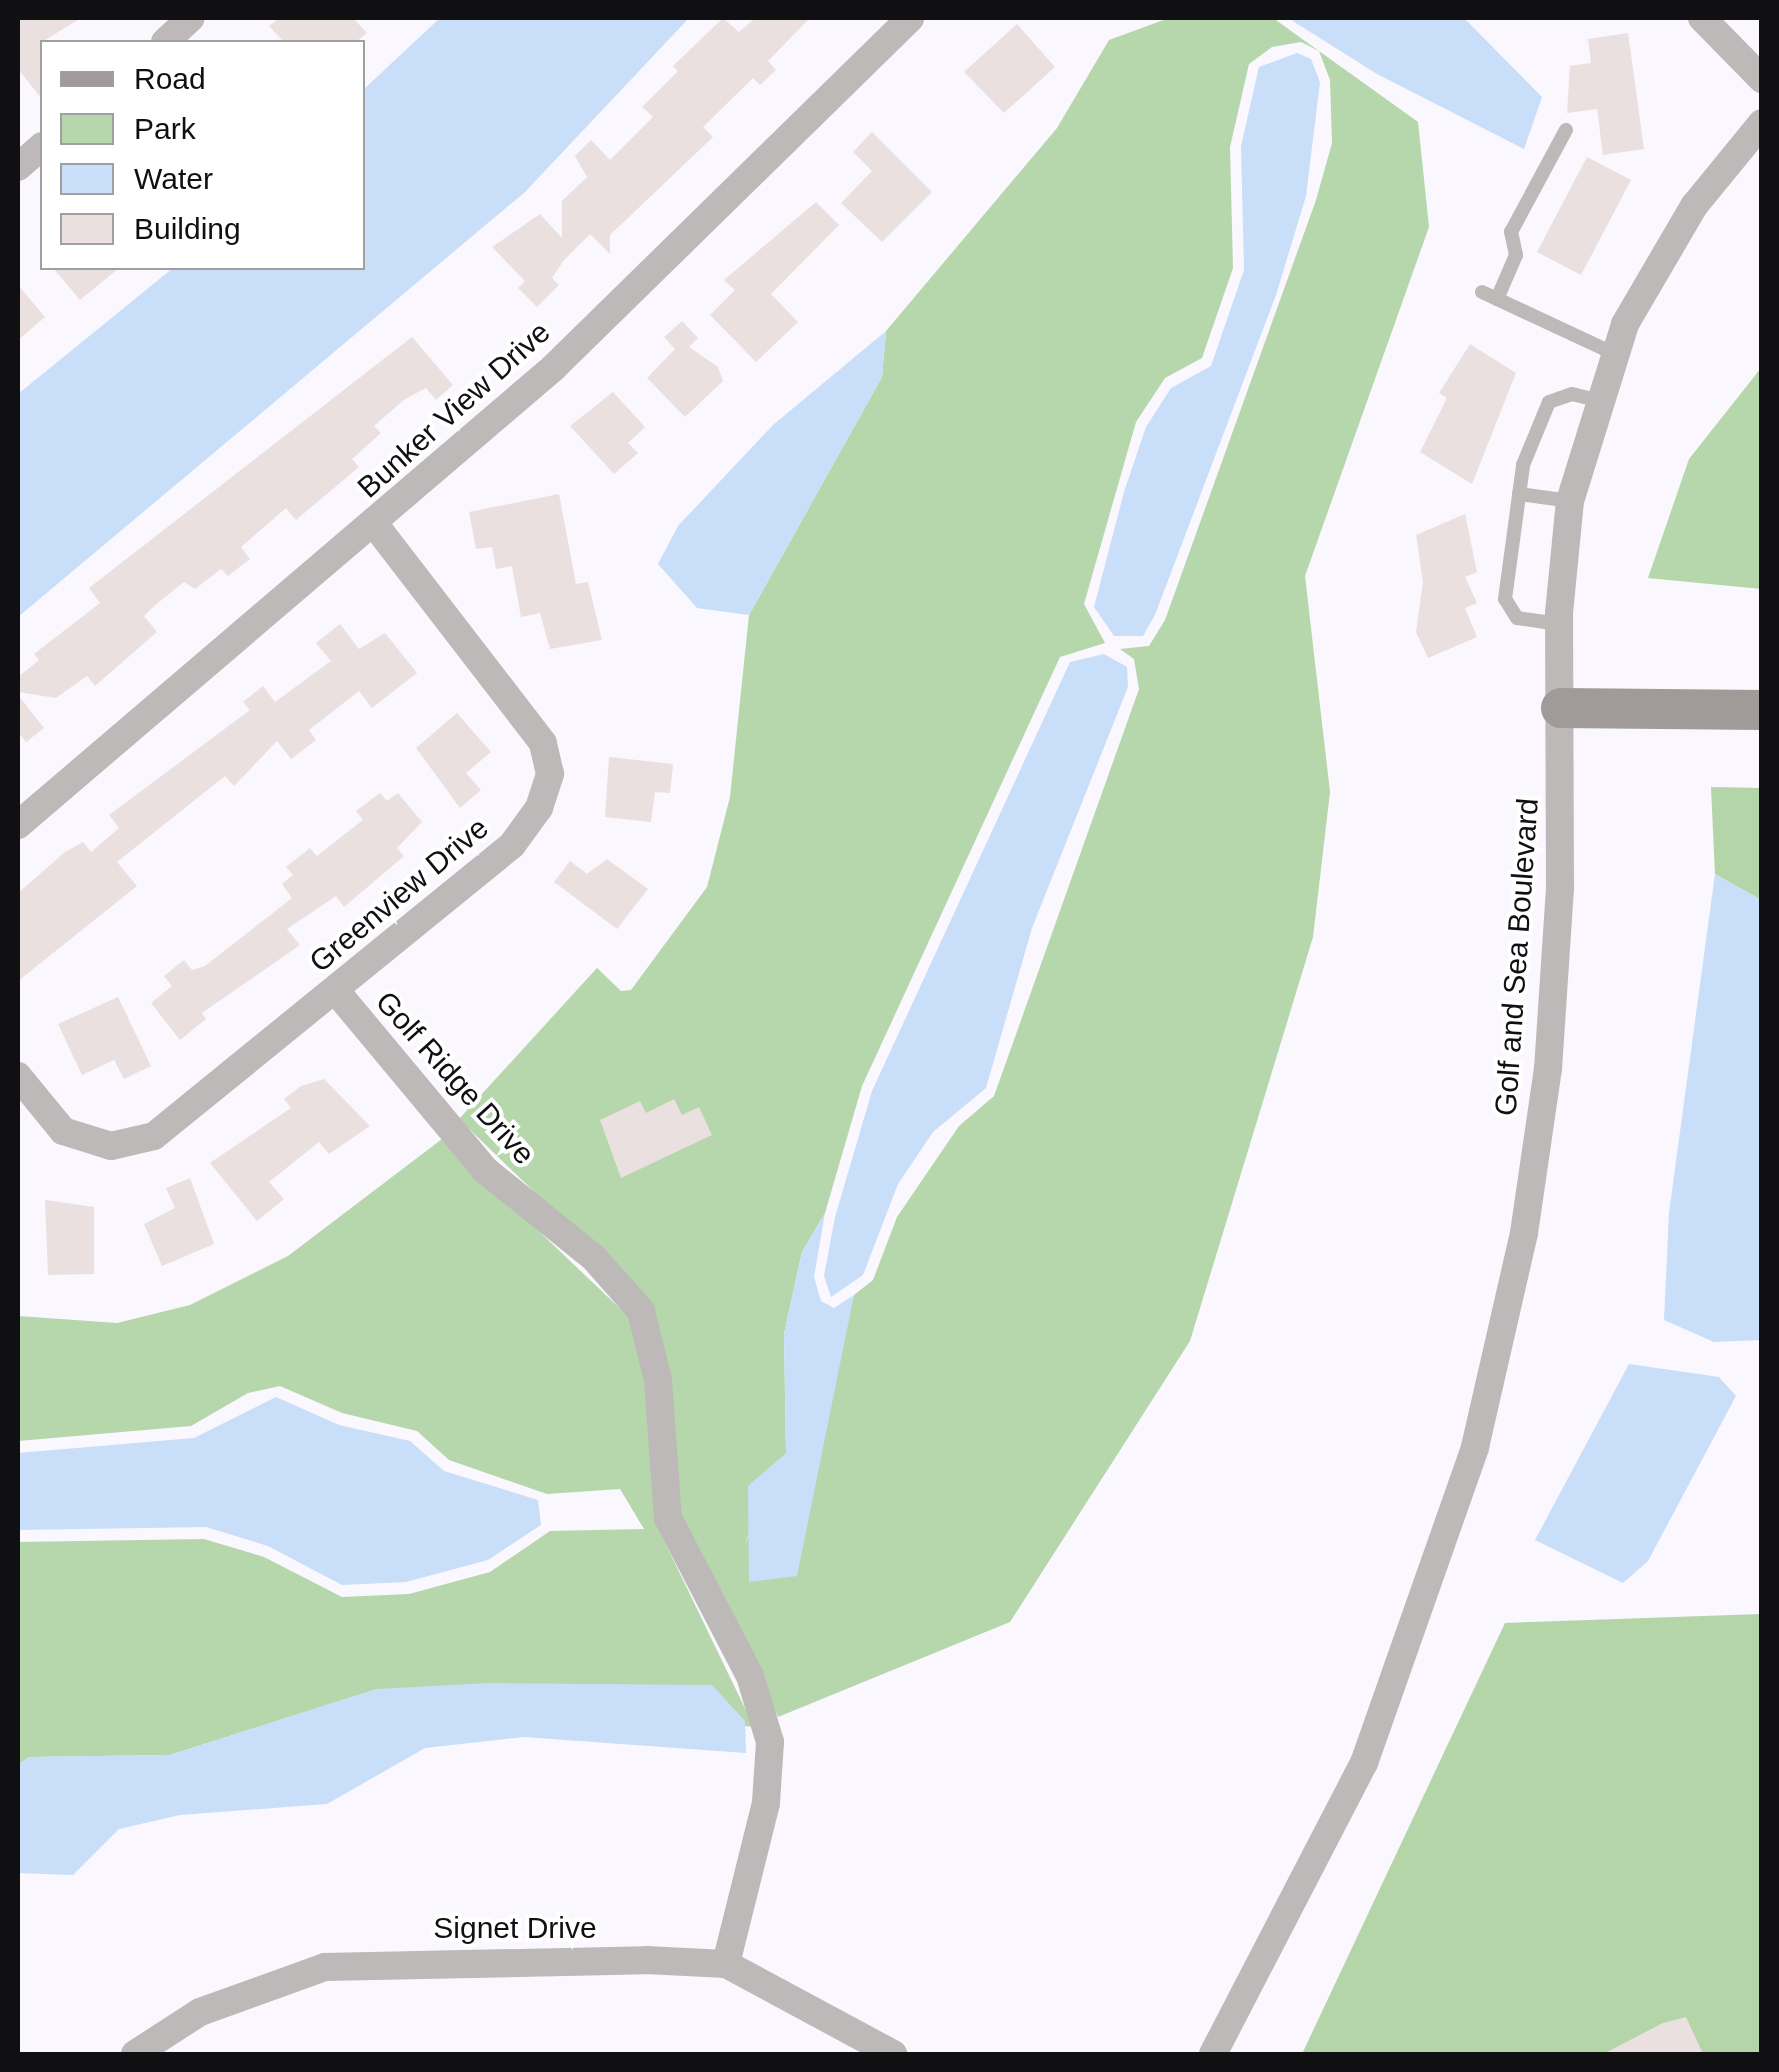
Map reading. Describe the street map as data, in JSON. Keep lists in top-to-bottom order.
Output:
{
  "streets": {
    "street": [
      "Bunker View Drive",
      "Greenview Drive",
      "Golf and Sea Boulevard",
      "Golf Ridge Drive",
      "Signet Drive"
    ]
  },
  "crossings": [
    ["Bunker View Drive", "Greenview Drive"],
    ["Greenview Drive", "Golf Ridge Drive"],
    ["Golf Ridge Drive", "Signet Drive"]
  ],
  "legend": [
    "Road",
    "Park",
    "Water",
    "Building"
  ]
}
